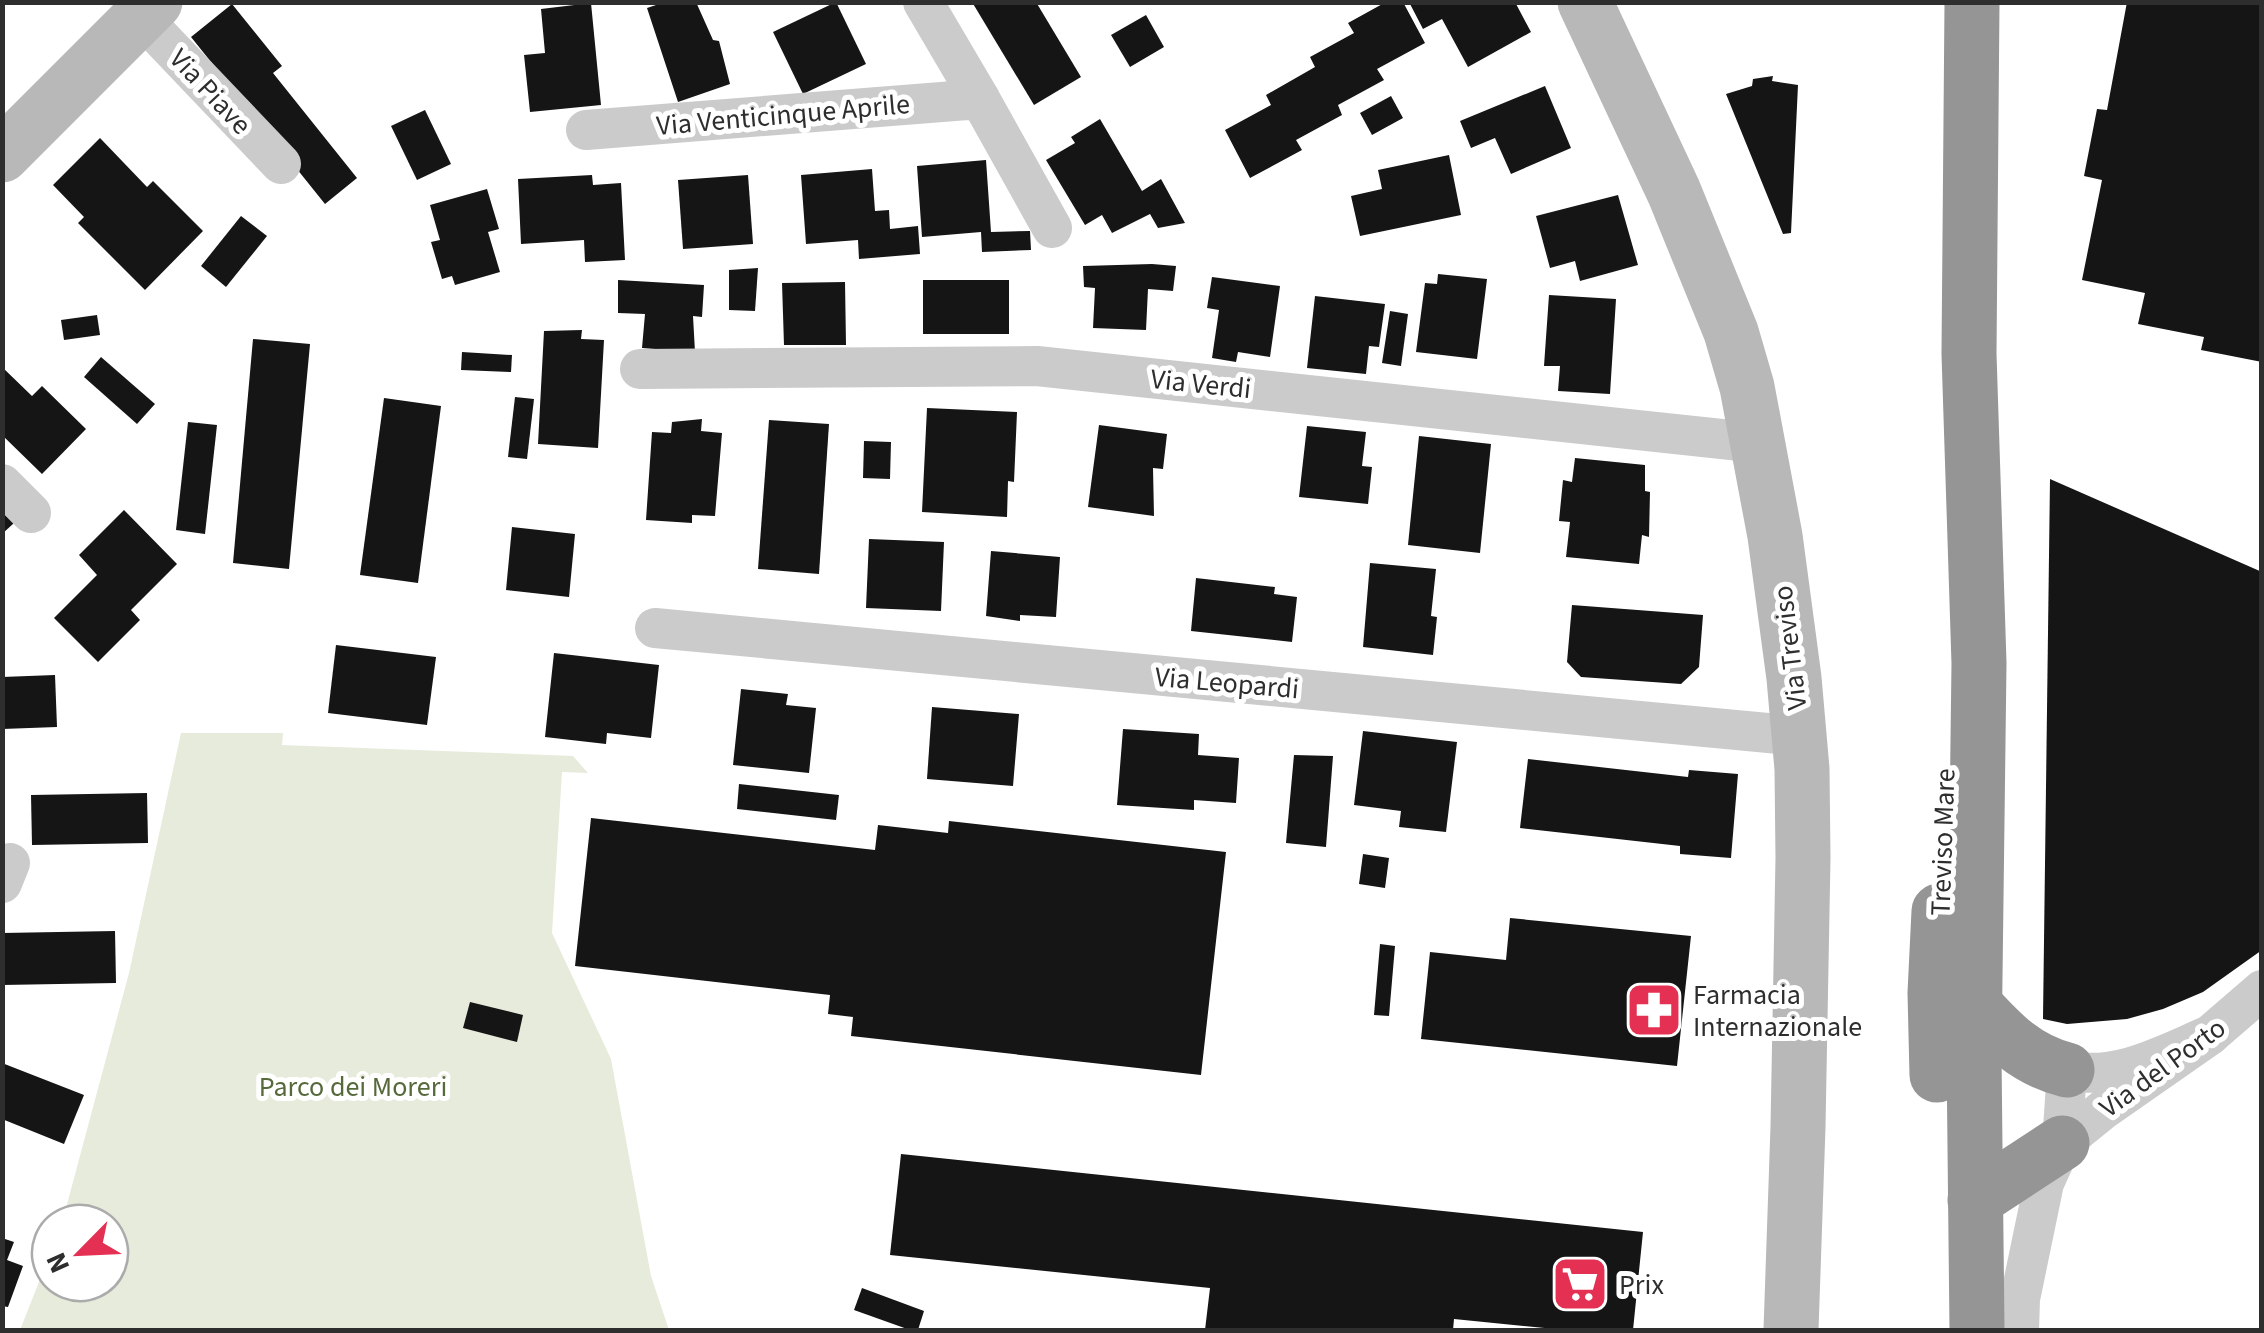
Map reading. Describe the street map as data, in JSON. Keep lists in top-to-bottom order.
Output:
{
  "streets": {
    "highway": ["Treviso Mare"],
    "main road": ["Via Treviso"],
    "street": [
      "Via Piave",
      "Via Venticinque Aprile",
      "Via Verdi",
      "Via Leopardi",
      "Via del Porto"
    ]
  },
  "crossings": [
    ["Via Verdi", "Via Treviso"],
    ["Via Treviso", "Via Leopardi"]
  ],
  "parks": ["Parco dei Moreri"],
  "places": {
    "pharmacy": ["Farmacia Internazionale"],
    "supermarket": ["Prix"]
  },
  "north": "bottom left"
}
